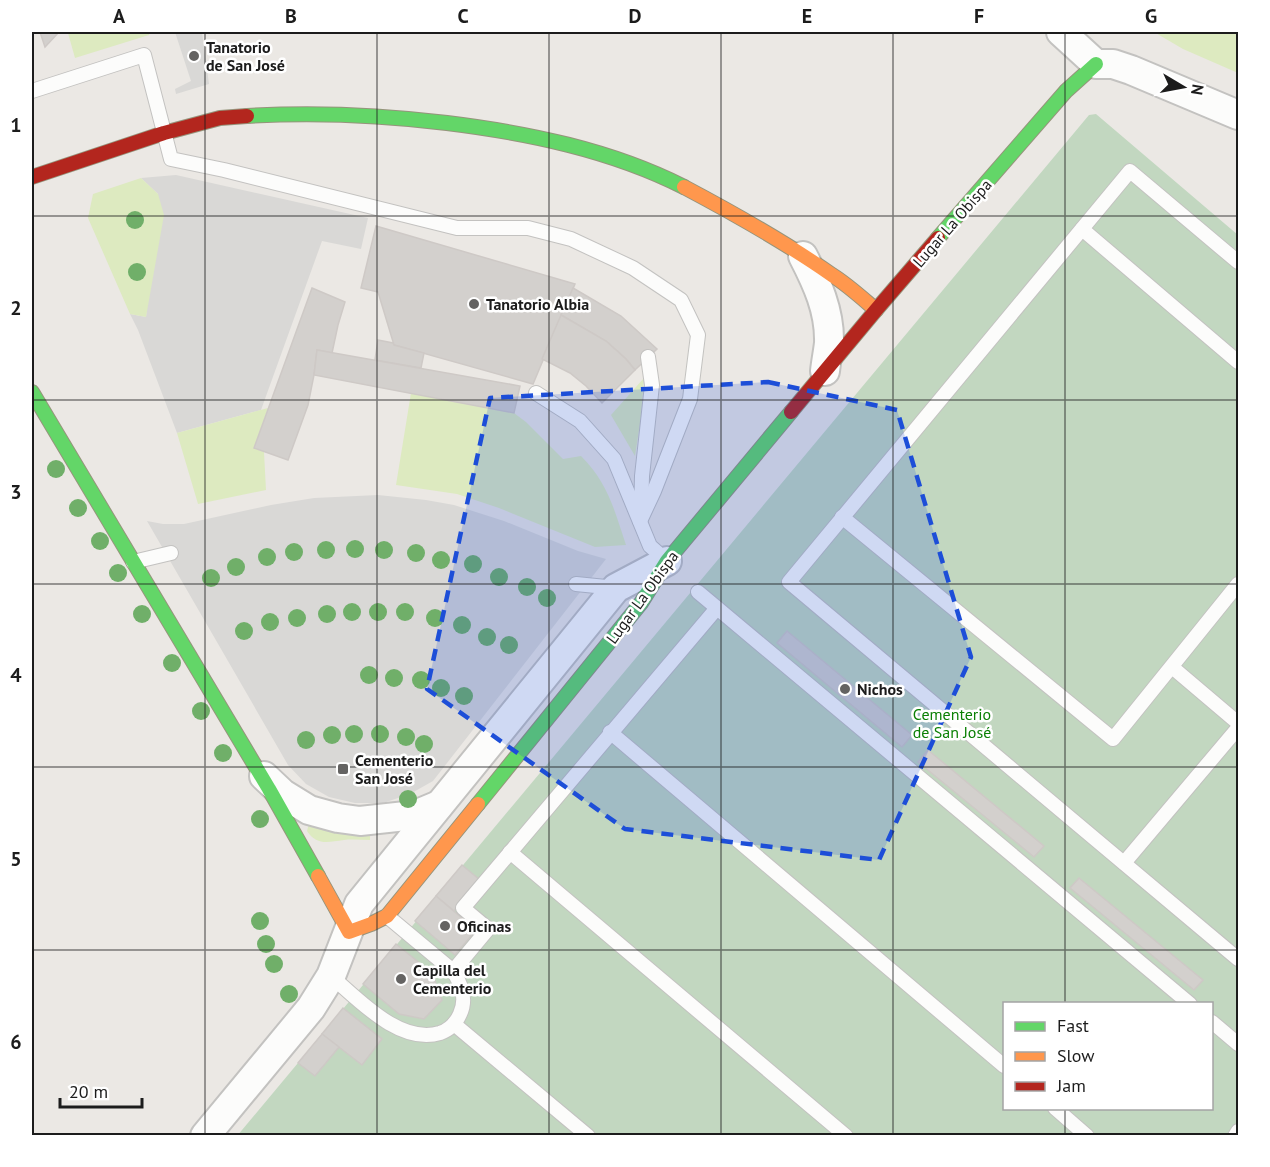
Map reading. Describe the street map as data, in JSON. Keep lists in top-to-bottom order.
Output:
{
  "streets": {
    "street": ["Lugar La Obispa"]
  },
  "parks": ["Cementerio de San José"],
  "places": {
    "other": [
      "Tanatorio de San José",
      "Tanatorio Albia",
      "Nichos",
      "Oficinas",
      "Capilla del Cementerio"
    ],
    "transit": ["Cementerio San José"]
  },
  "legend": ["Fast", "Slow", "Jam"],
  "scale_bar": "20 m",
  "north": "right",
  "grid": {
    "columns": [
      "A",
      "B",
      "C",
      "D",
      "E",
      "F",
      "G"
    ],
    "rows": [
      "1",
      "2",
      "3",
      "4",
      "5",
      "6"
    ]
  }
}
